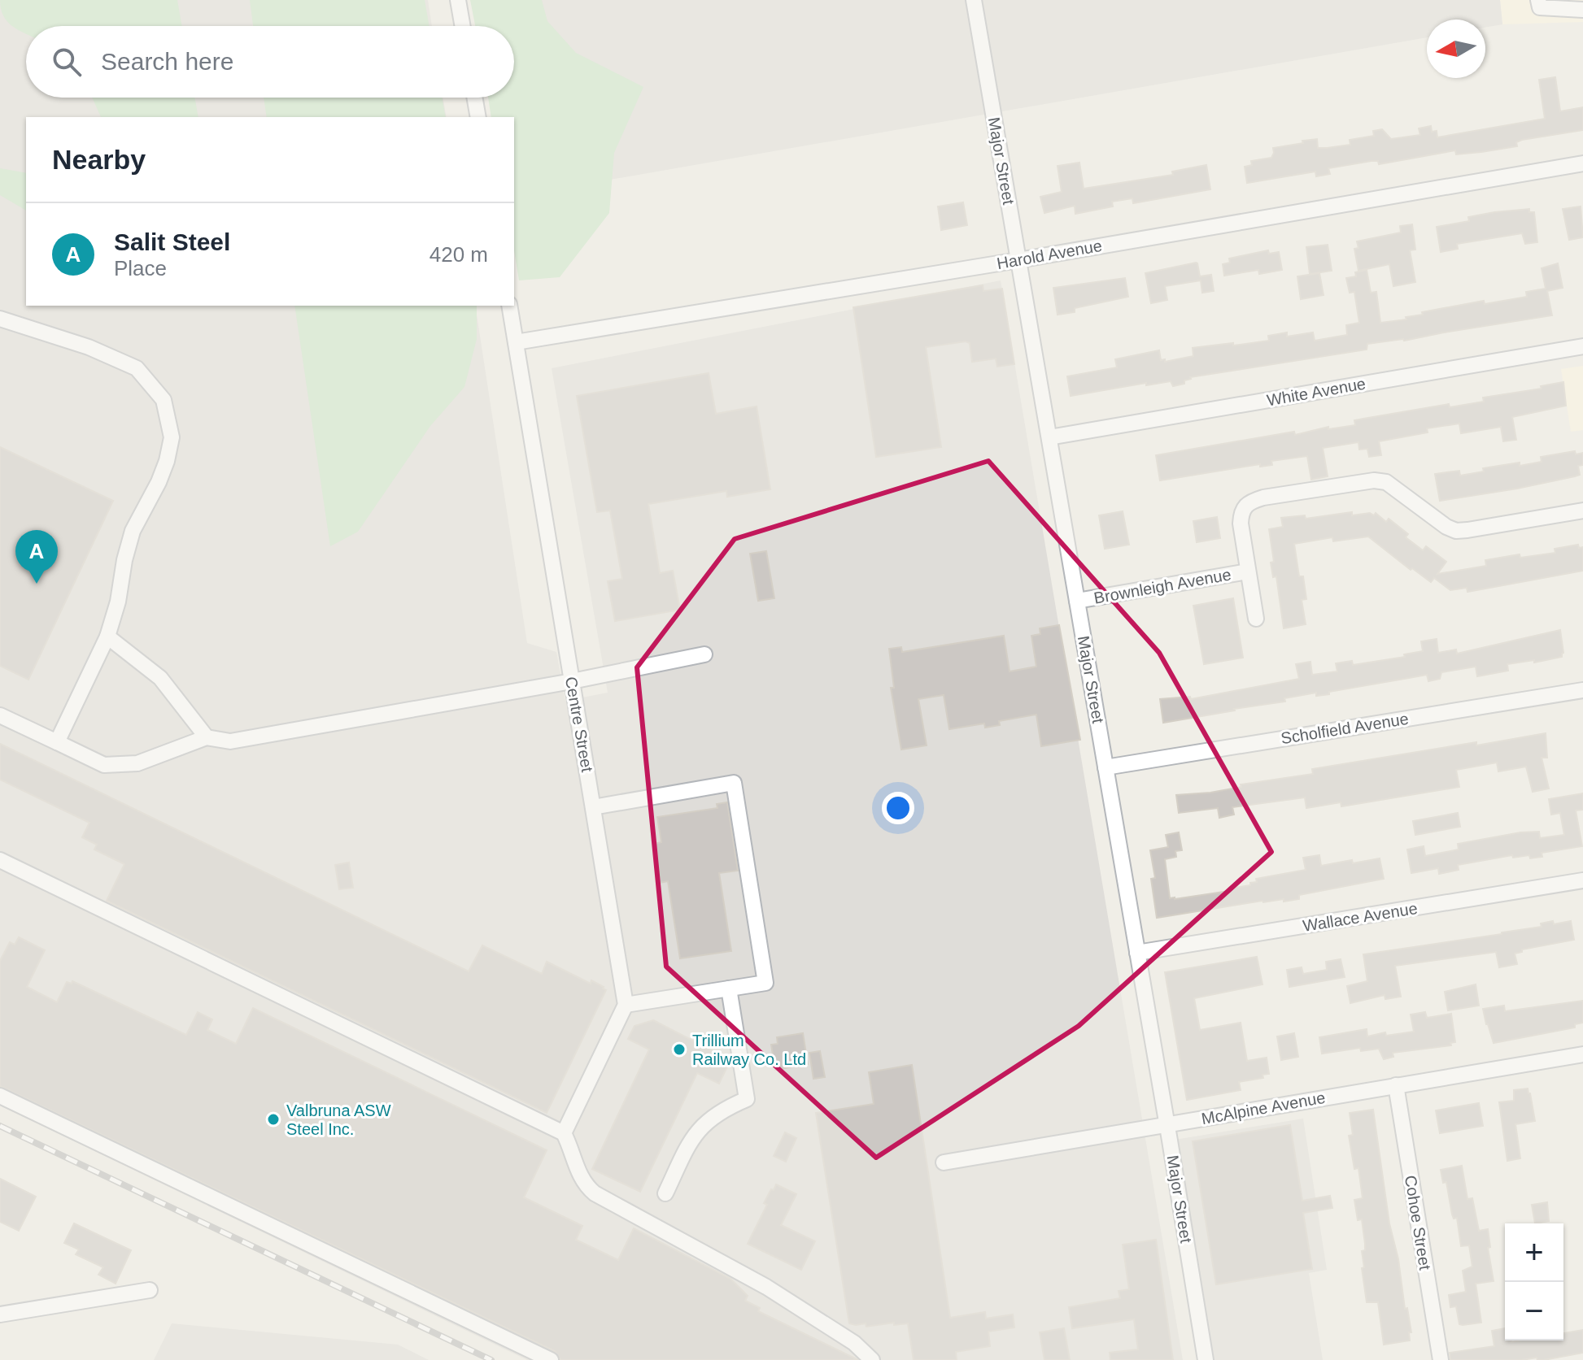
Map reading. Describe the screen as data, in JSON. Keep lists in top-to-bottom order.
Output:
{
  "streets": {
    "street": [
      "Major Street",
      "Harold Avenue",
      "White Avenue",
      "Brownleigh Avenue",
      "Centre Street",
      "Scholfield Avenue",
      "Wallace Avenue",
      "McAlpine Avenue",
      "Cohoe Street"
    ]
  },
  "crossings": [
    ["Major Street", "Harold Avenue"],
    ["Major Street", "White Avenue"],
    ["Major Street", "Brownleigh Avenue"],
    ["Major Street", "Scholfield Avenue"],
    ["Major Street", "Wallace Avenue"],
    ["Major Street", "McAlpine Avenue"],
    ["Harold Avenue", "Centre Street"],
    ["McAlpine Avenue", "Cohoe Street"]
  ],
  "places": ["Trillium Railway Co. Ltd", "Valbruna ASW Steel Inc."],
  "north": "left",
  "page": {
    "search": "Search here",
    "heading": "Nearby",
    "list": [
      {
        "mark": "A",
        "name": "Salit Steel",
        "note": "Place",
        "value": "420 m"
      }
    ],
    "pins": "A",
    "map_buttons": ["+", "−"]
  }
}
